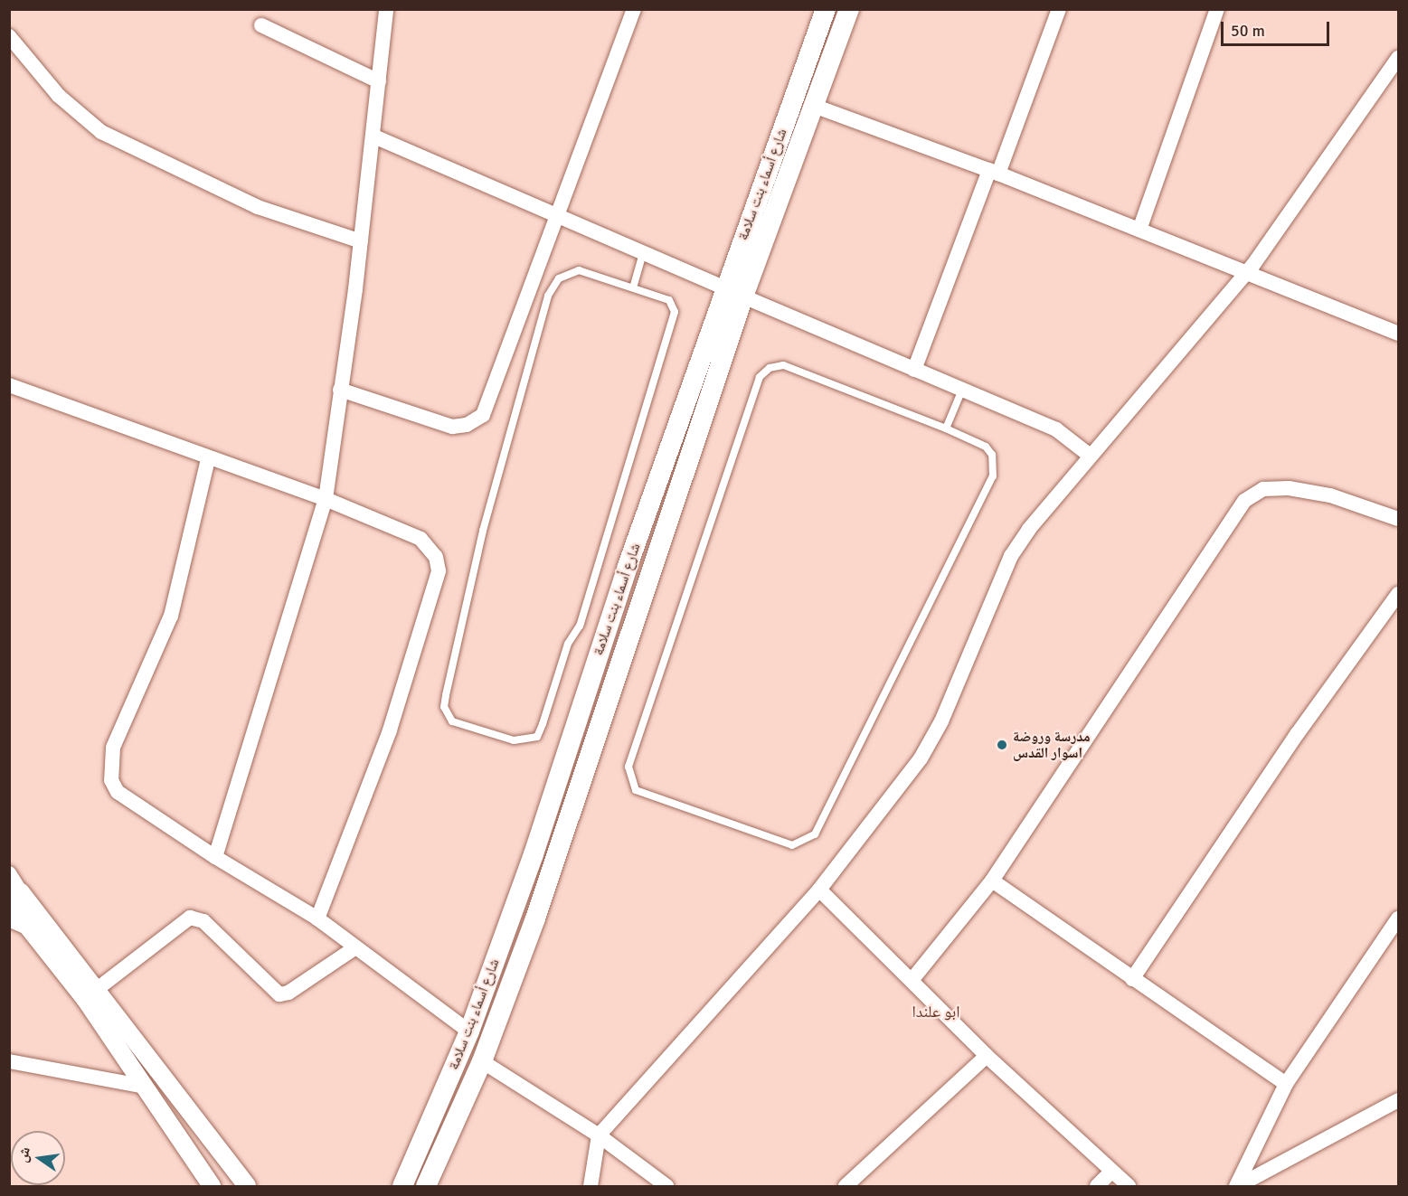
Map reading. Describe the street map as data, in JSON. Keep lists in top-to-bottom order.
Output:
{
  "streets": {
    "main road": ["شارع أسماء بنت سلامة"]
  },
  "districts": ["ابو علندا"],
  "places": ["مدرسة وروضة اسوار القدس"],
  "scale_bar": "50 m",
  "north": "left"
}
